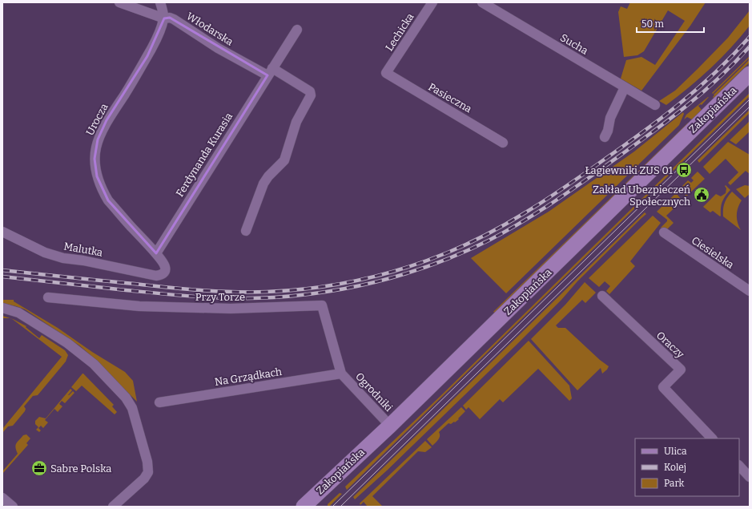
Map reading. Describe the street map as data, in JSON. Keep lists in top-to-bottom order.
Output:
{
  "streets": {
    "main road": ["Zakopiańska"],
    "street": [
      "Włodarska",
      "Lechicka",
      "Sucha",
      "Pasieczna",
      "Urocza",
      "Ferdynanda Kurasia",
      "Malutka",
      "Ciesielska",
      "Przy Torze",
      "Oraczy",
      "Na Grządkach",
      "Ogrodniki"
    ]
  },
  "crossings": [
    ["Włodarska", "Urocza"],
    ["Włodarska", "Ferdynanda Kurasia"],
    ["Lechicka", "Pasieczna"],
    ["Zakopiańska", "Ogrodniki"],
    ["Urocza", "Ferdynanda Kurasia"],
    ["Urocza", "Malutka"],
    ["Przy Torze", "Na Grządkach"],
    ["Przy Torze", "Ogrodniki"],
    ["Na Grządkach", "Ogrodniki"]
  ],
  "places": {
    "bus stop": ["Łagiewniki ZUS 01"],
    "public building": ["Zakład Ubezpieczeń Społecznych"],
    "office": ["Sabre Polska"]
  },
  "legend": ["Ulica", "Kolej", "Park"],
  "scale_bar": "50 m"
}
